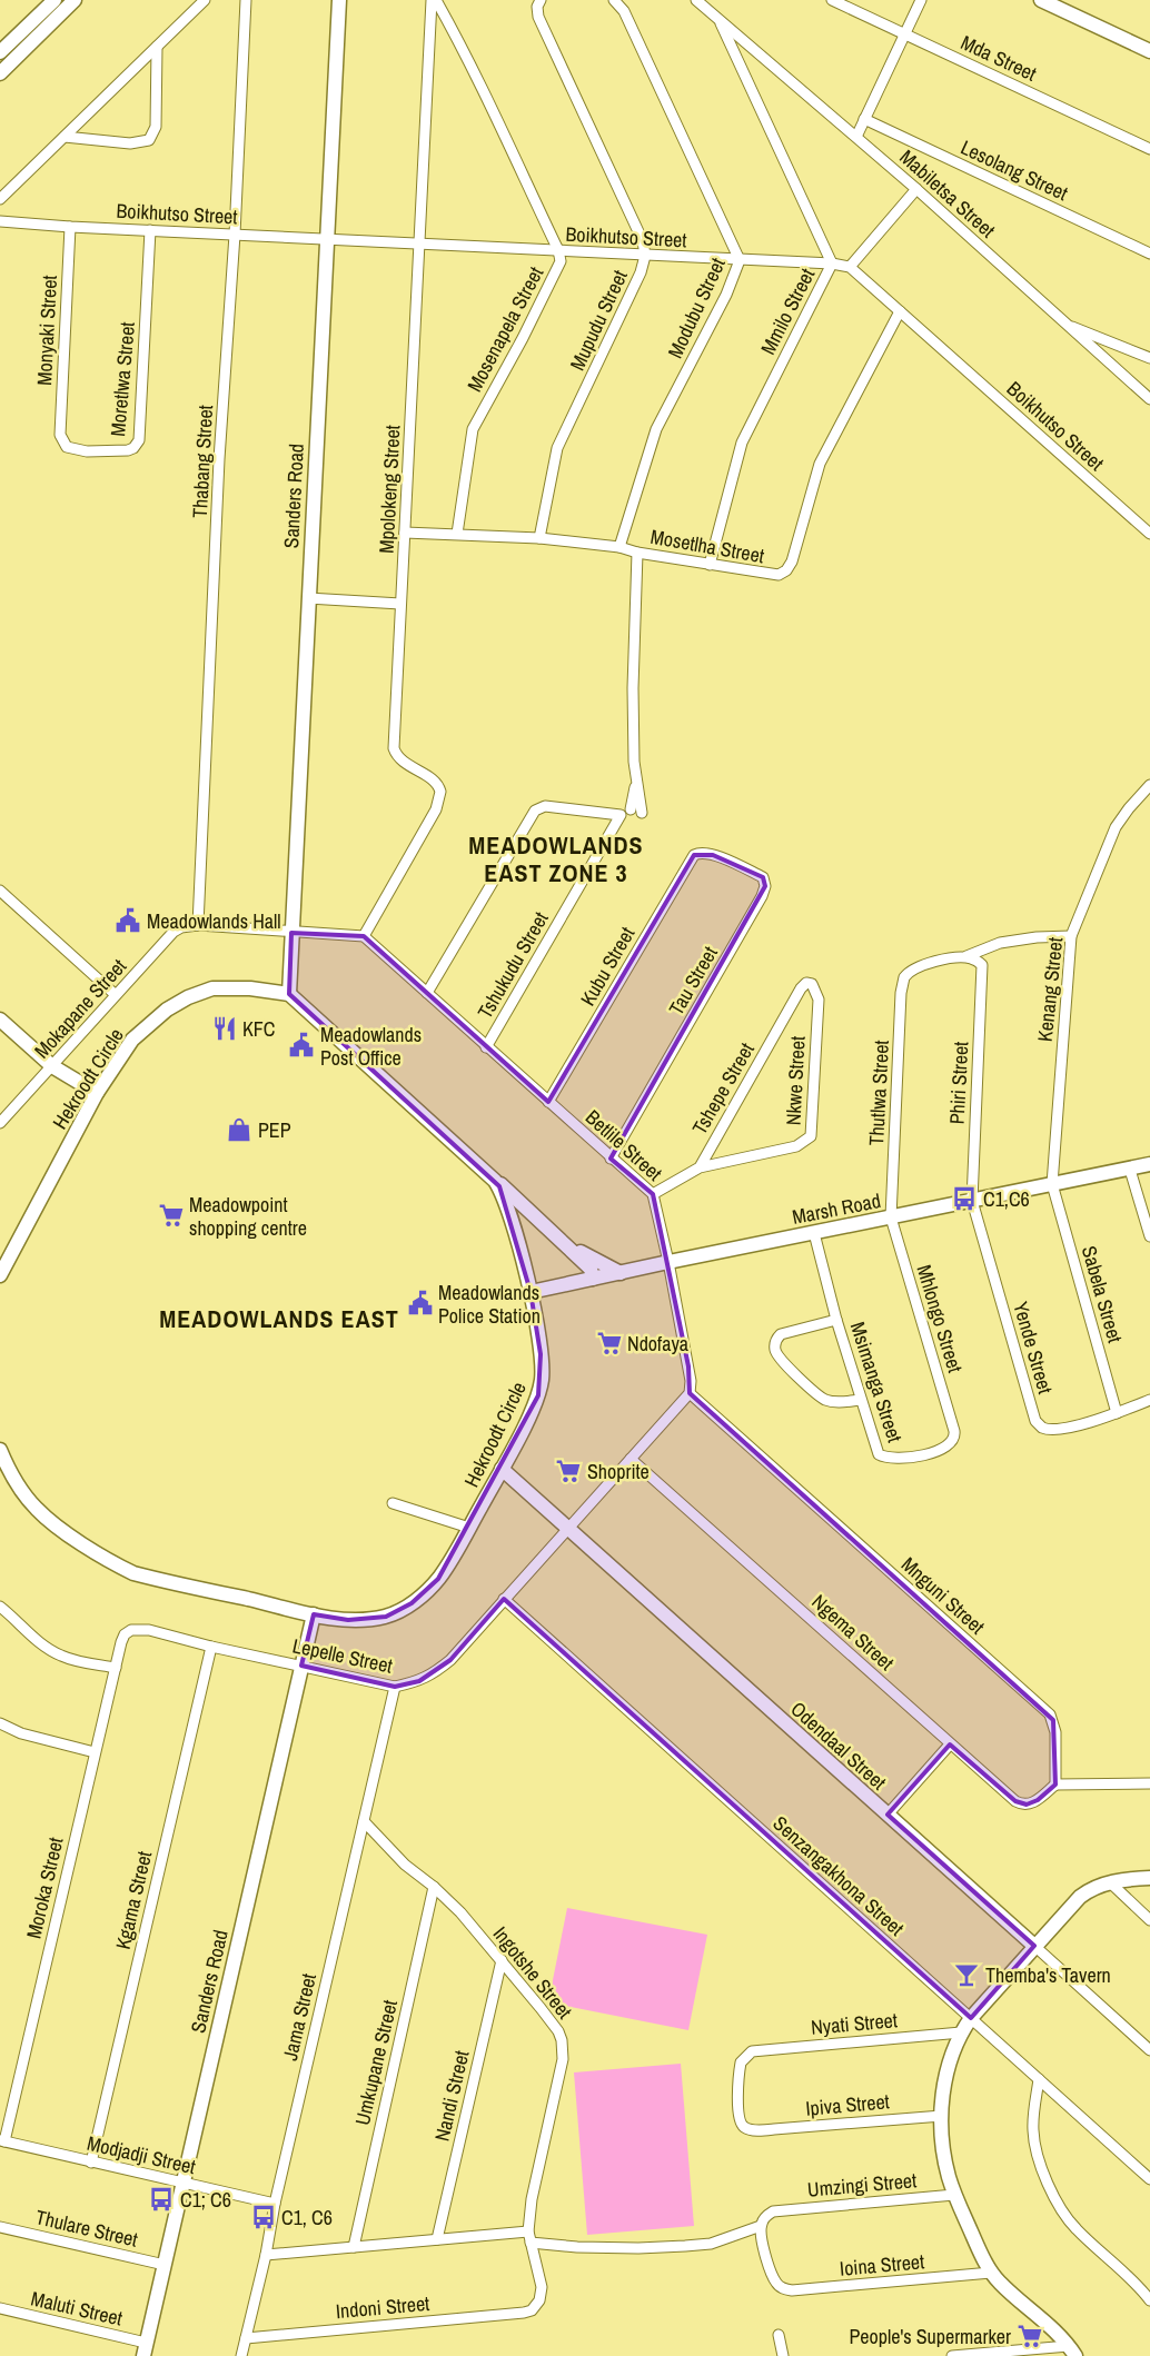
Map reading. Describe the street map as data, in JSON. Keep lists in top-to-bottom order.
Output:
{
  "streets": {
    "street": [
      "Mda Street",
      "Lesolang Street",
      "Mabiletsa Street",
      "Boikhutso Street",
      "Modubu Street",
      "Mmilo Street",
      "Mupudu Street",
      "Mosenapela Street",
      "Monyaki Street",
      "Moretlwa Street",
      "Thabang Street",
      "Mpolokeng Street",
      "Sanders Road",
      "Mosetlha Street",
      "Tshukudu Street",
      "Kubu Street",
      "Tau Street",
      "Kenang Street",
      "Mokapane Street",
      "Hekroodt Circle",
      "Nkwe Street",
      "Phiri Street",
      "Tshepe Street",
      "Thutlwa Street",
      "Betlile Street",
      "Marsh Road",
      "Sabela Street",
      "Mhlongo Street",
      "Yende Street",
      "Msimanga Street",
      "Mnguni Street",
      "Ngema Street",
      "Lepelle Street",
      "Odendaal Street",
      "Senzangakhona Street",
      "Moroka Street",
      "Kgama Street",
      "Ingotshe Street",
      "Jama Street",
      "Nyati Street",
      "Umkupane Street",
      "Nandi Street",
      "Ipiva Street",
      "Modjadji Street",
      "Umzingi Street",
      "Thulare Street",
      "Ioina Street",
      "Indoni Street",
      "Maluti Street"
    ]
  },
  "crossings": [
    ["Mabiletsa Street", "Mmilo Street"],
    ["Boikhutso Street", "Modubu Street"],
    ["Boikhutso Street", "Mmilo Street"],
    ["Boikhutso Street", "Mupudu Street"],
    ["Boikhutso Street", "Mosenapela Street"],
    ["Boikhutso Street", "Monyaki Street"],
    ["Boikhutso Street", "Moretlwa Street"],
    ["Boikhutso Street", "Thabang Street"],
    ["Boikhutso Street", "Mpolokeng Street"],
    ["Boikhutso Street", "Sanders Road"],
    ["Boikhutso Street", "Mosetlha Street"],
    ["Modubu Street", "Mosetlha Street"],
    ["Mmilo Street", "Mosetlha Street"],
    ["Mupudu Street", "Mosetlha Street"],
    ["Mosenapela Street", "Mpolokeng Street"],
    ["Mosenapela Street", "Mosetlha Street"],
    ["Monyaki Street", "Moretlwa Street"],
    ["Thabang Street", "Mokapane Street"],
    ["Mpolokeng Street", "Mosetlha Street"],
    ["Mpolokeng Street", "Betlile Street"],
    ["Sanders Road", "Mokapane Street"],
    ["Sanders Road", "Hekroodt Circle"],
    ["Sanders Road", "Lepelle Street"],
    ["Sanders Road", "Modjadji Street"],
    ["Sanders Road", "Thulare Street"],
    ["Sanders Road", "Maluti Street"],
    ["Tshukudu Street", "Betlile Street"],
    ["Kubu Street", "Tau Street"],
    ["Kubu Street", "Betlile Street"],
    ["Tau Street", "Betlile Street"],
    ["Kenang Street", "Marsh Road"],
    ["Kenang Street", "Sabela Street"],
    ["Hekroodt Circle", "Marsh Road"],
    ["Hekroodt Circle", "Odendaal Street"],
    ["Nkwe Street", "Tshepe Street"],
    ["Phiri Street", "Thutlwa Street"],
    ["Phiri Street", "Marsh Road"],
    ["Phiri Street", "Yende Street"],
    ["Thutlwa Street", "Marsh Road"],
    ["Thutlwa Street", "Mhlongo Street"],
    ["Betlile Street", "Marsh Road"],
    ["Betlile Street", "Mnguni Street"],
    ["Marsh Road", "Sabela Street"],
    ["Marsh Road", "Mhlongo Street"],
    ["Marsh Road", "Yende Street"],
    ["Marsh Road", "Msimanga Street"],
    ["Sabela Street", "Yende Street"],
    ["Mhlongo Street", "Msimanga Street"],
    ["Mnguni Street", "Ngema Street"],
    ["Lepelle Street", "Odendaal Street"],
    ["Lepelle Street", "Senzangakhona Street"],
    ["Lepelle Street", "Moroka Street"],
    ["Lepelle Street", "Kgama Street"],
    ["Lepelle Street", "Jama Street"],
    ["Moroka Street", "Modjadji Street"],
    ["Kgama Street", "Modjadji Street"],
    ["Ingotshe Street", "Jama Street"],
    ["Ingotshe Street", "Umkupane Street"],
    ["Ingotshe Street", "Nandi Street"],
    ["Ingotshe Street", "Indoni Street"],
    ["Jama Street", "Modjadji Street"],
    ["Jama Street", "Indoni Street"],
    ["Nyati Street", "Ipiva Street"],
    ["Umzingi Street", "Ioina Street"]
  ],
  "districts": ["MEADOWLANDS EAST ZONE 3", "MEADOWLANDS EAST"],
  "places": {
    "public building": ["Meadowlands Hall", "Meadowlands Post Office", "Meadowlands Police Station"],
    "restaurant": ["KFC"],
    "shop": ["PEP"],
    "bus stop": ["C1,C6", "C1; C6", "C1, C6"],
    "supermarket": [
      "Meadowpoint shopping centre",
      "Ndofaya",
      "Shoprite",
      "People's Supermarker"
    ],
    "bar": ["Themba's Tavern"]
  }
}
